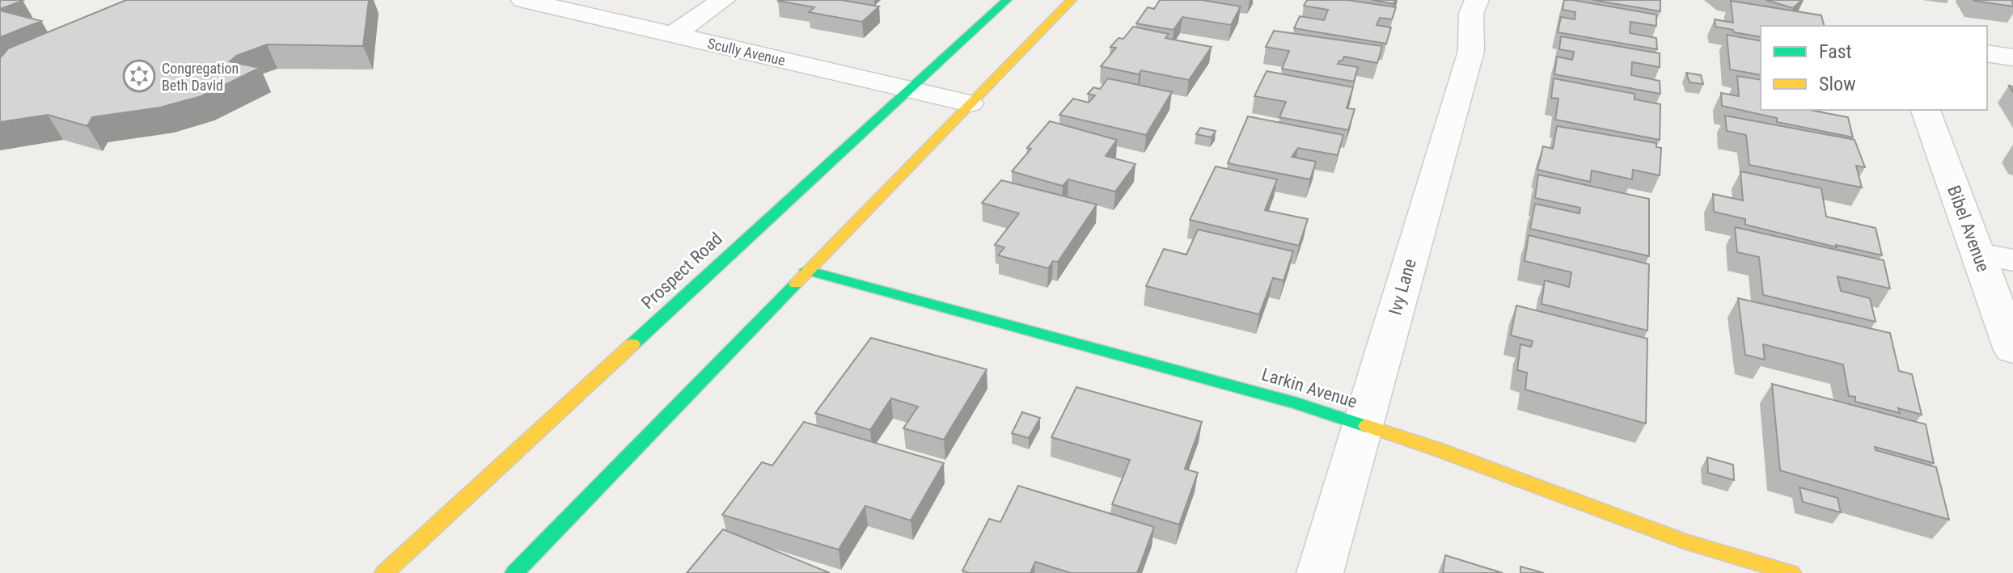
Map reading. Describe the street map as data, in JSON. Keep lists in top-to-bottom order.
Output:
{
  "streets": {
    "main road": ["Prospect Road", "Larkin Avenue"],
    "street": ["Scully Avenue", "Bibel Avenue", "Ivy Lane"]
  },
  "crossings": [
    ["Scully Avenue", "Prospect Road"],
    ["Ivy Lane", "Larkin Avenue"]
  ],
  "places": {
    "synagogue": ["Congregation Beth David"]
  },
  "legend": ["Fast", "Slow"]
}
